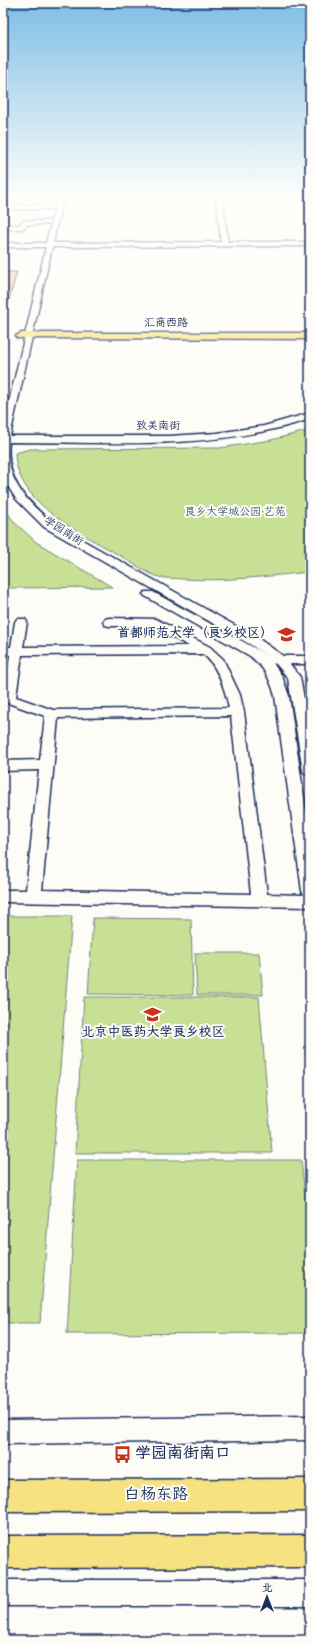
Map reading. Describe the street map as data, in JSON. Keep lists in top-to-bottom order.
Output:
{
  "streets": {
    "main road": ["汇商西路", "白杨东路"],
    "street": ["致美南街", "学园南街"]
  },
  "crossings": [
    ["汇商西路", "学园南街"],
    ["致美南街", "学园南街"]
  ],
  "parks": ["良乡大学城公园·艺苑"],
  "places": {
    "school or university": ["首都师范大学（良乡校区）", "北京中医药大学良乡校区"],
    "bus stop": ["学园南街南口"]
  },
  "north": "top"
}
